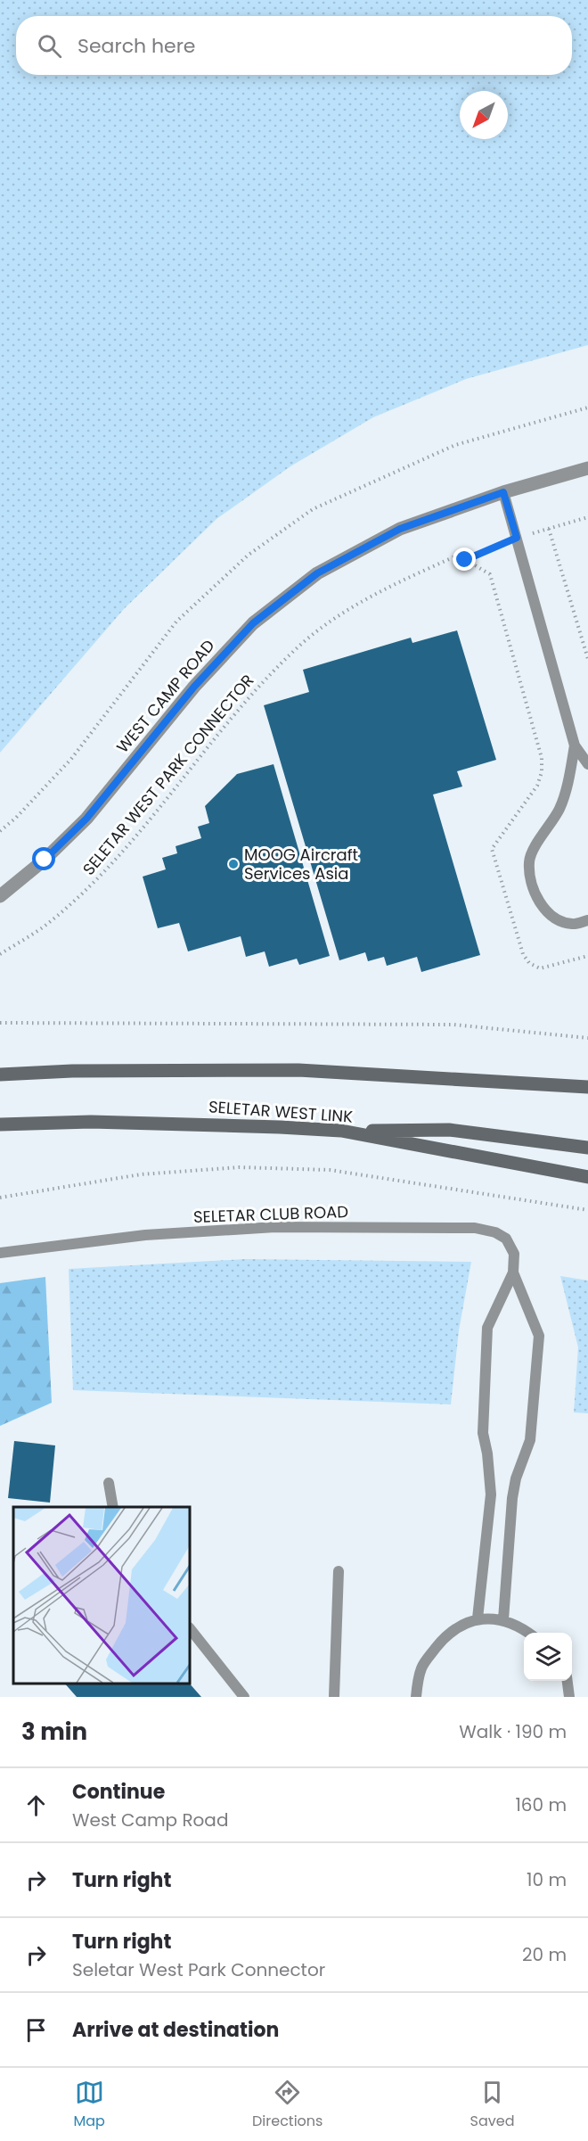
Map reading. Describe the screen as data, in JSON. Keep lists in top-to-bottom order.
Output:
{
  "streets": {
    "main road": ["SELETAR WEST LINK"],
    "street": ["WEST CAMP ROAD"],
    "lane": ["SELETAR CLUB ROAD"],
    "path": ["SELETAR WEST PARK CONNECTOR"]
  },
  "places": ["MOOG Aircraft Services Asia"],
  "north": "bottom left",
  "page": {
    "search": "Search here",
    "heading": ["3 min", "Walk · 190 m"],
    "list": [
      ["Continue", "West Camp Road", "160 m"],
      ["Turn right", "10 m"],
      ["Turn right", "Seletar West Park Connector", "20 m"],
      "Arrive at destination"
    ],
    "nav": ["Map", "Directions", "Saved"]
  }
}
